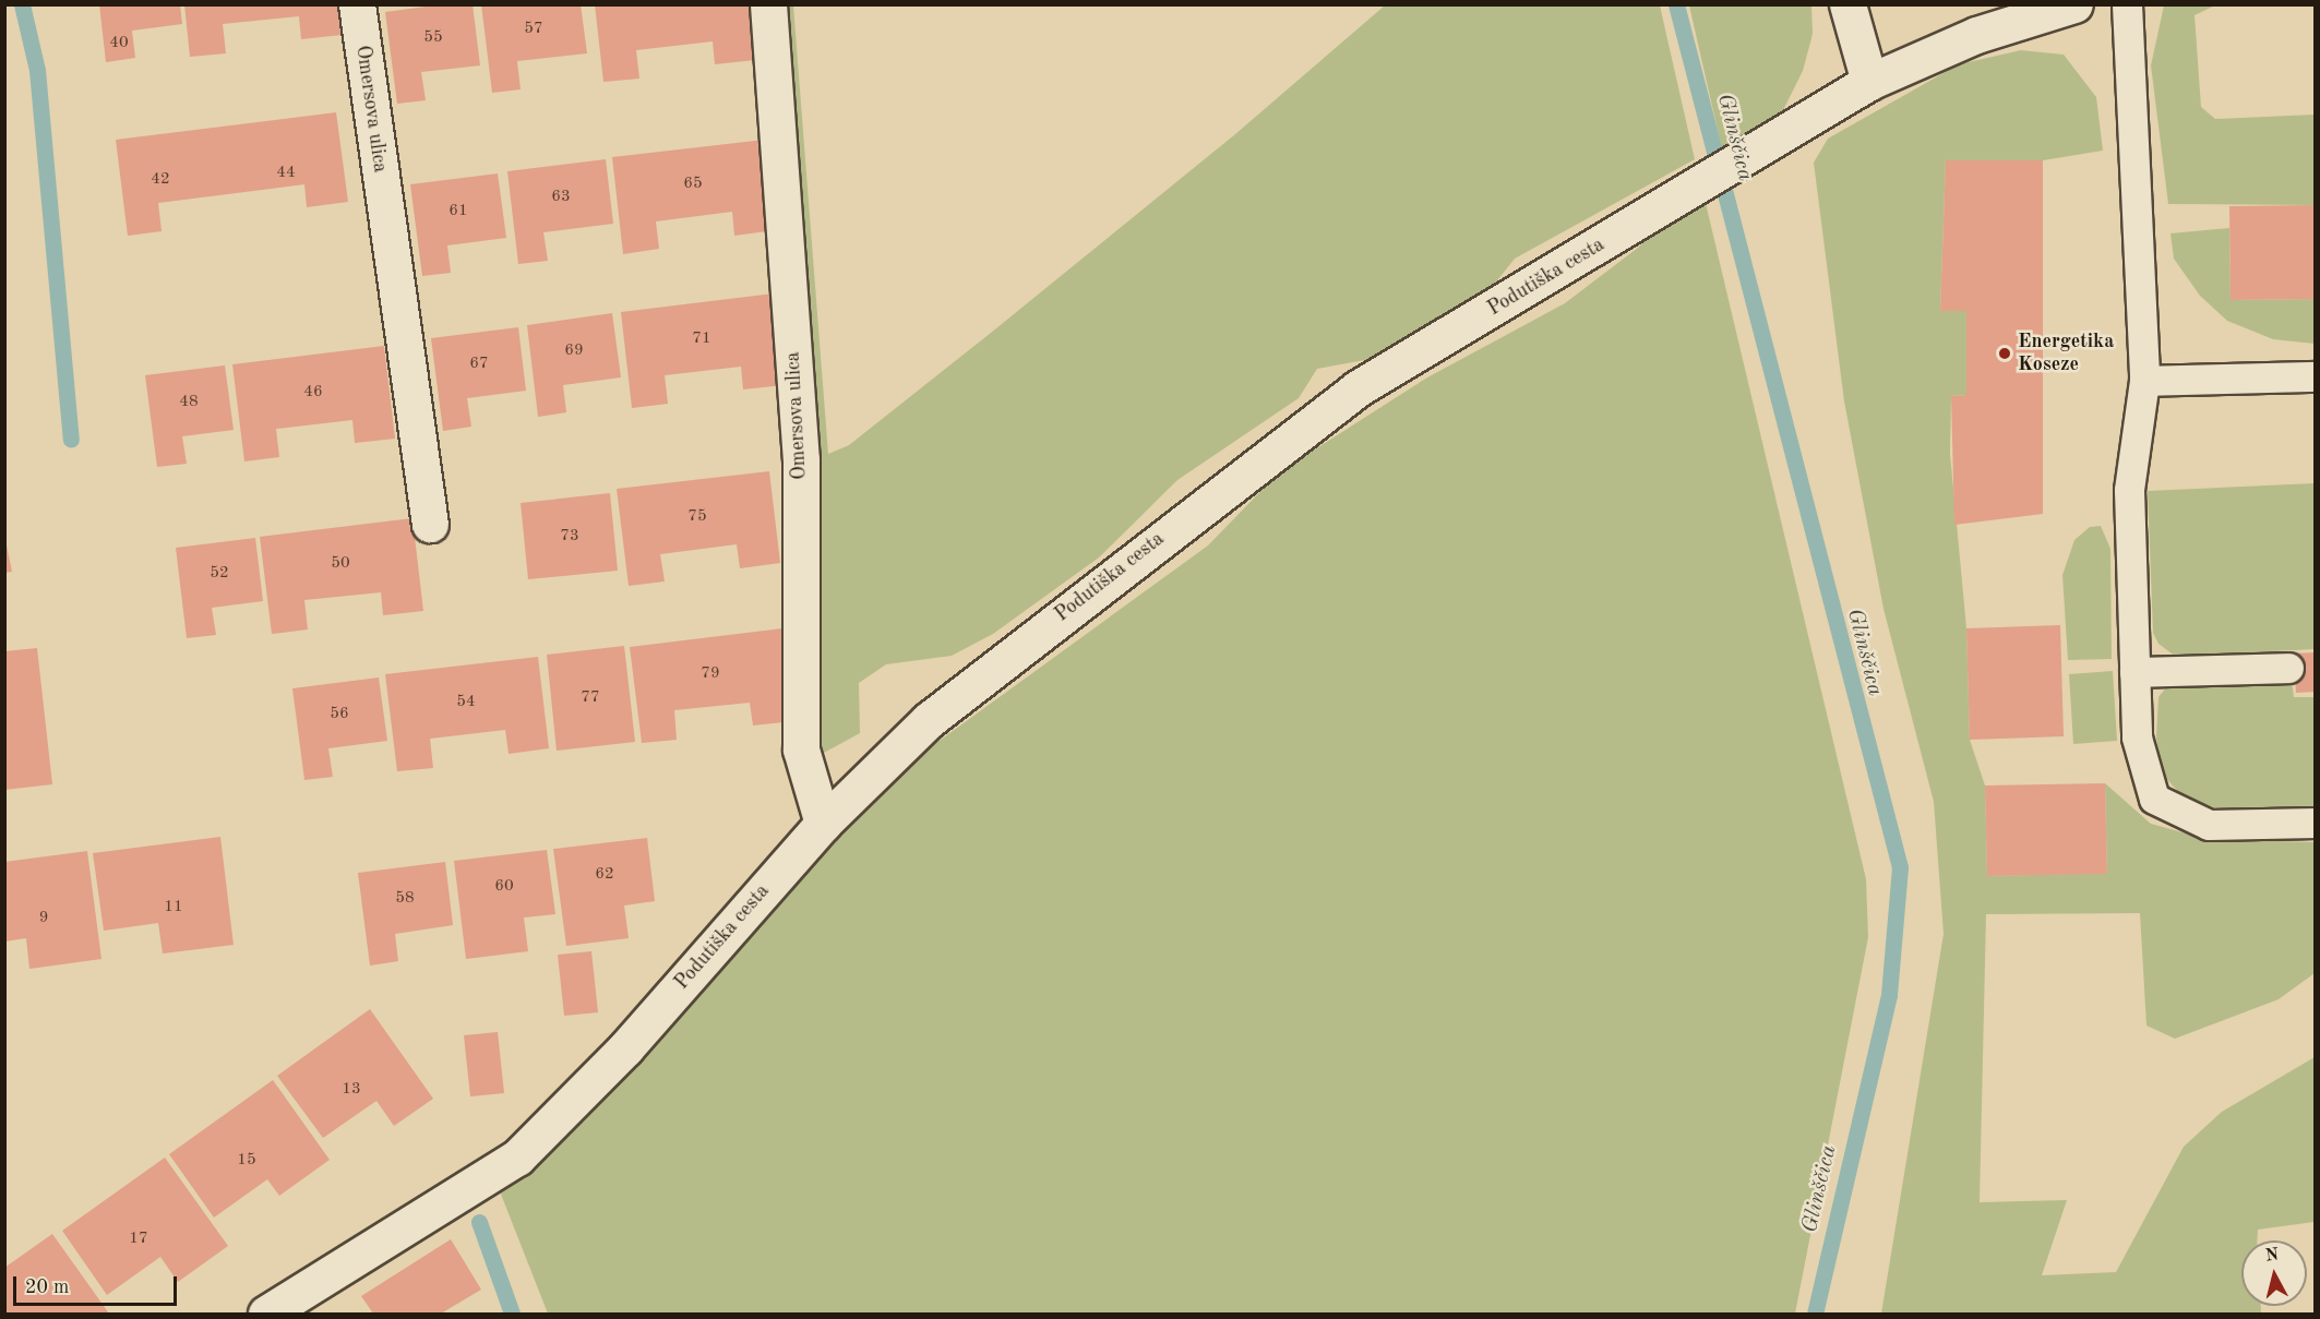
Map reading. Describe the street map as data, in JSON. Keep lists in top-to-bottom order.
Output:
{
  "streets": {
    "street": ["Omersova ulica", "Podutiška cesta"]
  },
  "crossings": [
    ["Omersova ulica", "Podutiška cesta"]
  ],
  "water": ["Glinščica"],
  "places": ["Energetika Koseze"],
  "house_numbers": [
    "57",
    "55",
    "40",
    "44",
    "42",
    "65",
    "63",
    "61",
    "71",
    "69",
    "67",
    "46",
    "48",
    "75",
    "73",
    "50",
    "52",
    "79",
    "77",
    "54",
    "56",
    "62",
    "60",
    "58",
    "11",
    "9",
    "13",
    "15",
    "17"
  ],
  "scale_bar": "20 m",
  "north": "top"
}
